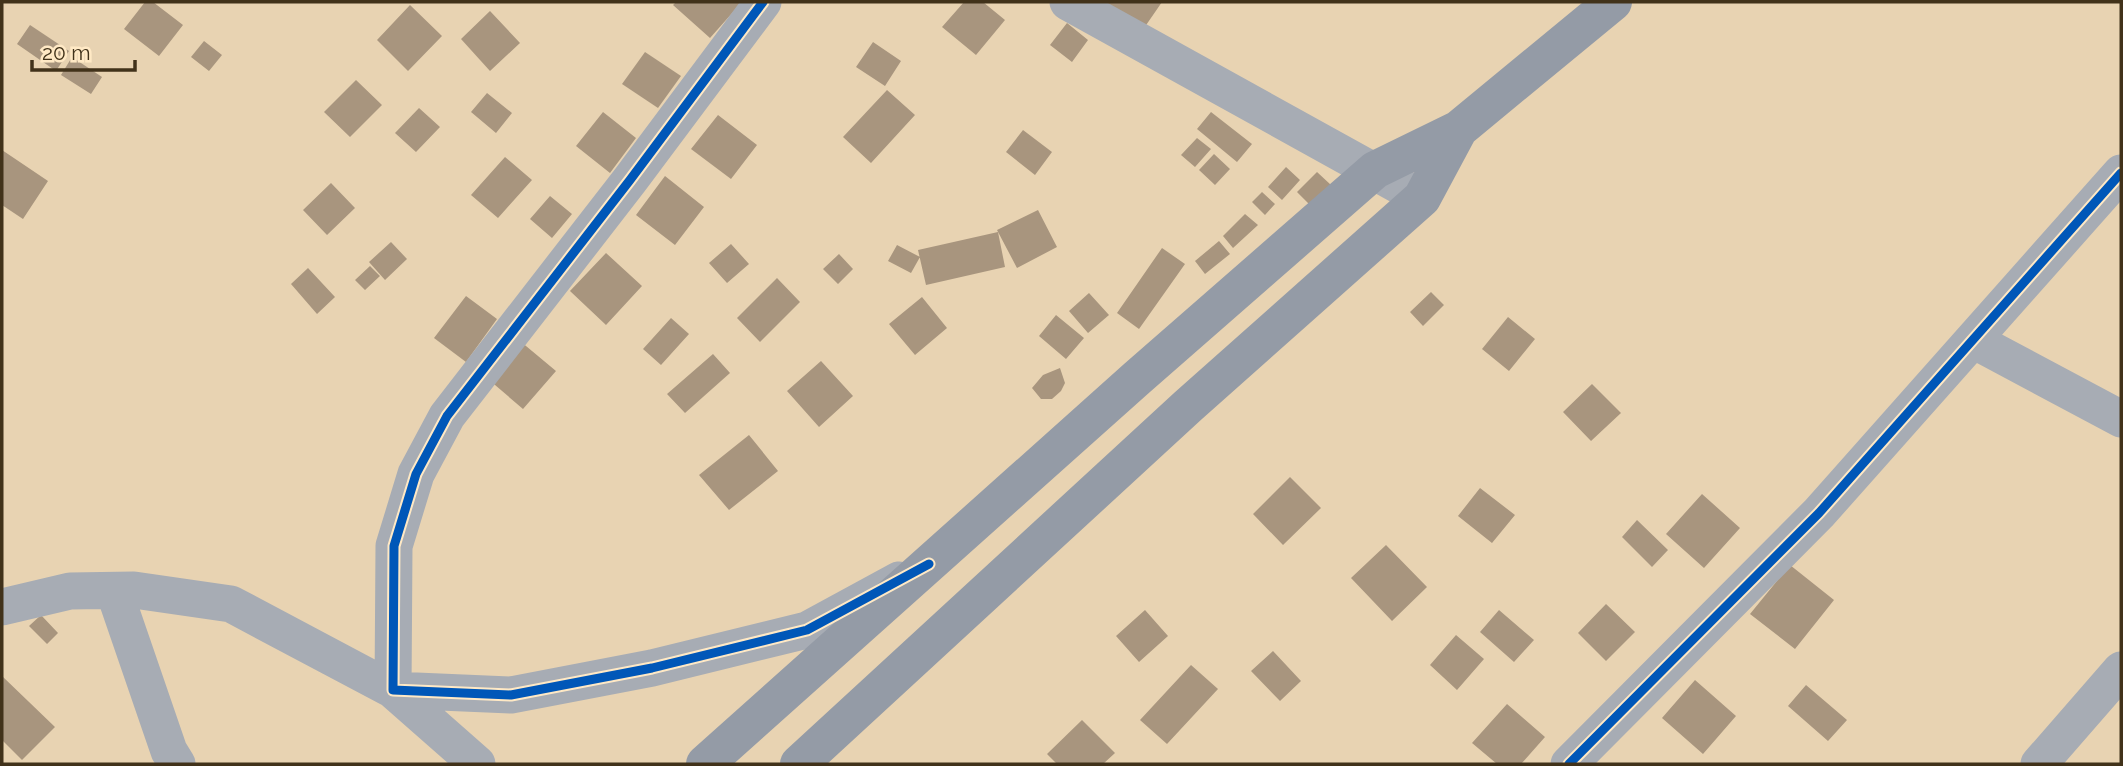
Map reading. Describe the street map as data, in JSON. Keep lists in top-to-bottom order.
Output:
{
  "scale_bar": "20 m"
}
